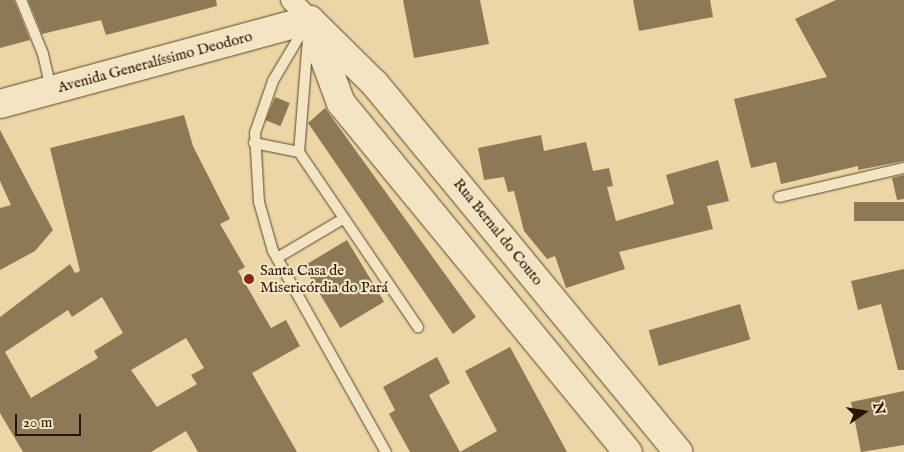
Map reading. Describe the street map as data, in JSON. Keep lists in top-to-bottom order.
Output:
{
  "streets": {
    "street": ["Avenida Generalíssimo Deodoro", "Rua Bernal do Couto"]
  },
  "crossings": [
    ["Avenida Generalíssimo Deodoro", "Rua Bernal do Couto"]
  ],
  "places": ["Santa Casa de Misericórdia do Pará"],
  "scale_bar": "20 m",
  "north": "right"
}
